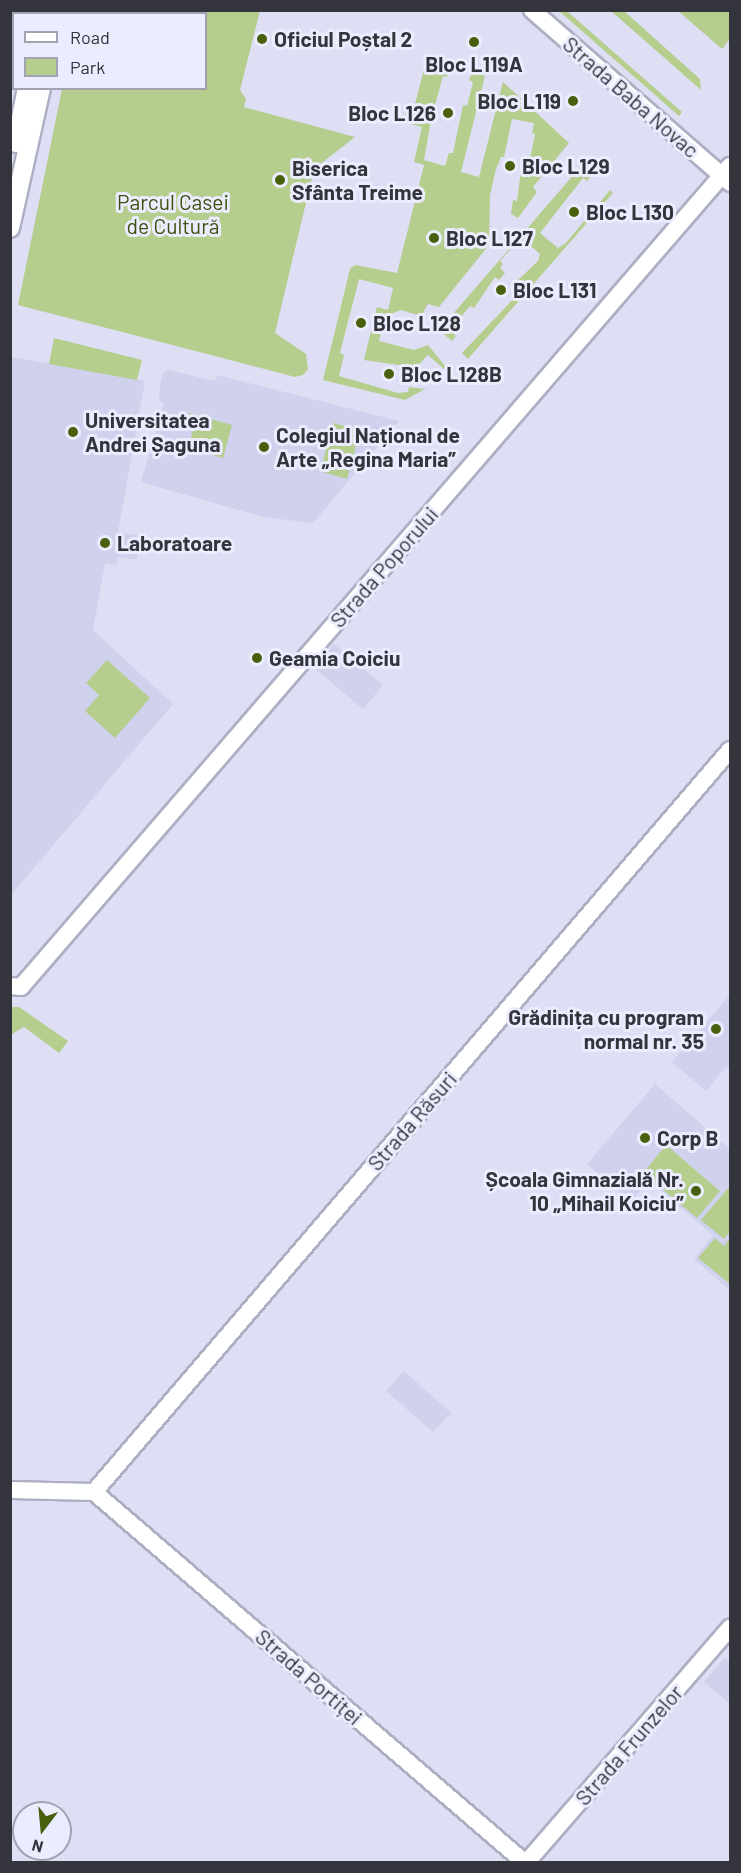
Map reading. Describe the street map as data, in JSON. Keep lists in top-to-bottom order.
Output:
{
  "streets": {
    "street": [
      "Strada Baba Novac",
      "Strada Poporului",
      "Strada Răsuri",
      "Strada Portiței",
      "Strada Frunzelor"
    ]
  },
  "crossings": [
    ["Strada Baba Novac", "Strada Poporului"],
    ["Strada Răsuri", "Strada Portiței"],
    ["Strada Portiței", "Strada Frunzelor"]
  ],
  "parks": ["Parcul Casei de Cultură"],
  "places": [
    "Oficiul Poștal 2",
    "Bloc L119A",
    "Bloc L119",
    "Bloc L126",
    "Bloc L129",
    "Biserica Sfânta Treime",
    "Bloc L130",
    "Bloc L127",
    "Bloc L131",
    "Bloc L128",
    "Bloc L128B",
    "Universitatea Andrei Șaguna",
    "Colegiul Național de Arte „Regina Maria”",
    "Laboratoare",
    "Geamia Coiciu",
    "Grădinița cu program normal nr. 35",
    "Corp B",
    "Școala Gimnazială Nr. 10 „Mihail Koiciu”"
  ],
  "legend": ["Road", "Park"],
  "north": "bottom"
}
